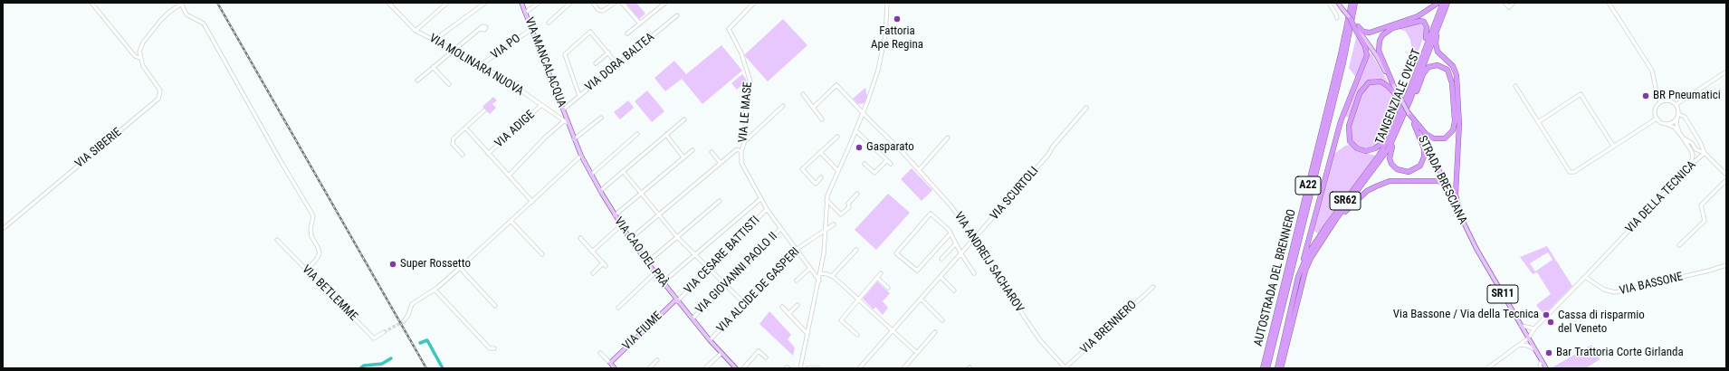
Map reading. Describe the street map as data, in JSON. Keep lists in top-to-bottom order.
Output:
{
  "streets": {
    "highway": [
      "TANGENZIALE OVEST",
      "A22",
      "SR62",
      "AUTOSTRADA DEL BRENNERO"
    ],
    "main road": [
      "VIA MANCALACQUA",
      "STRADA BRESCIANA",
      "VIA CAO DEL PRÀ",
      "SR11",
      "VIA FIUME"
    ],
    "street": [
      "VIA PO",
      "VIA DORA BALTEA",
      "VIA MOLINARA NUOVA",
      "VIA LE MASE",
      "VIA ADIGE",
      "VIA SIBERIE",
      "VIA SCURTOLI",
      "VIA DELLA TECNICA",
      "VIA CESARE BATTISTI",
      "VIA ANDREIJ SACHAROV",
      "VIA GIOVANNI PAOLO II",
      "VIA BASSONE",
      "VIA ALCIDE DE GASPERI",
      "VIA BETLEMME",
      "VIA BRENNERO"
    ]
  },
  "crossings": [
    ["VIA PO", "VIA MANCALACQUA"],
    ["VIA PO", "VIA MOLINARA NUOVA"],
    ["VIA MANCALACQUA", "VIA DORA BALTEA"],
    ["VIA MANCALACQUA", "VIA MOLINARA NUOVA"],
    ["VIA MANCALACQUA", "VIA CAO DEL PRÀ"],
    ["VIA MOLINARA NUOVA", "VIA ADIGE"],
    ["VIA MOLINARA NUOVA", "VIA CAO DEL PRÀ"],
    ["VIA SCURTOLI", "VIA ANDREIJ SACHAROV"],
    ["VIA DELLA TECNICA", "VIA BASSONE"],
    ["VIA CAO DEL PRÀ", "VIA CESARE BATTISTI"],
    ["VIA CAO DEL PRÀ", "VIA GIOVANNI PAOLO II"],
    ["VIA CAO DEL PRÀ", "VIA ALCIDE DE GASPERI"],
    ["VIA CAO DEL PRÀ", "VIA FIUME"],
    ["VIA CESARE BATTISTI", "VIA FIUME"],
    ["VIA ANDREIJ SACHAROV", "VIA BRENNERO"]
  ],
  "places": [
    "Fattoria Ape Regina",
    "BR Pneumatici",
    "Gasparato",
    "Super Rossetto",
    "Via Bassone / Via della Tecnica",
    "Cassa di risparmio del Veneto",
    "Bar Trattoria Corte Girlanda"
  ]
}
